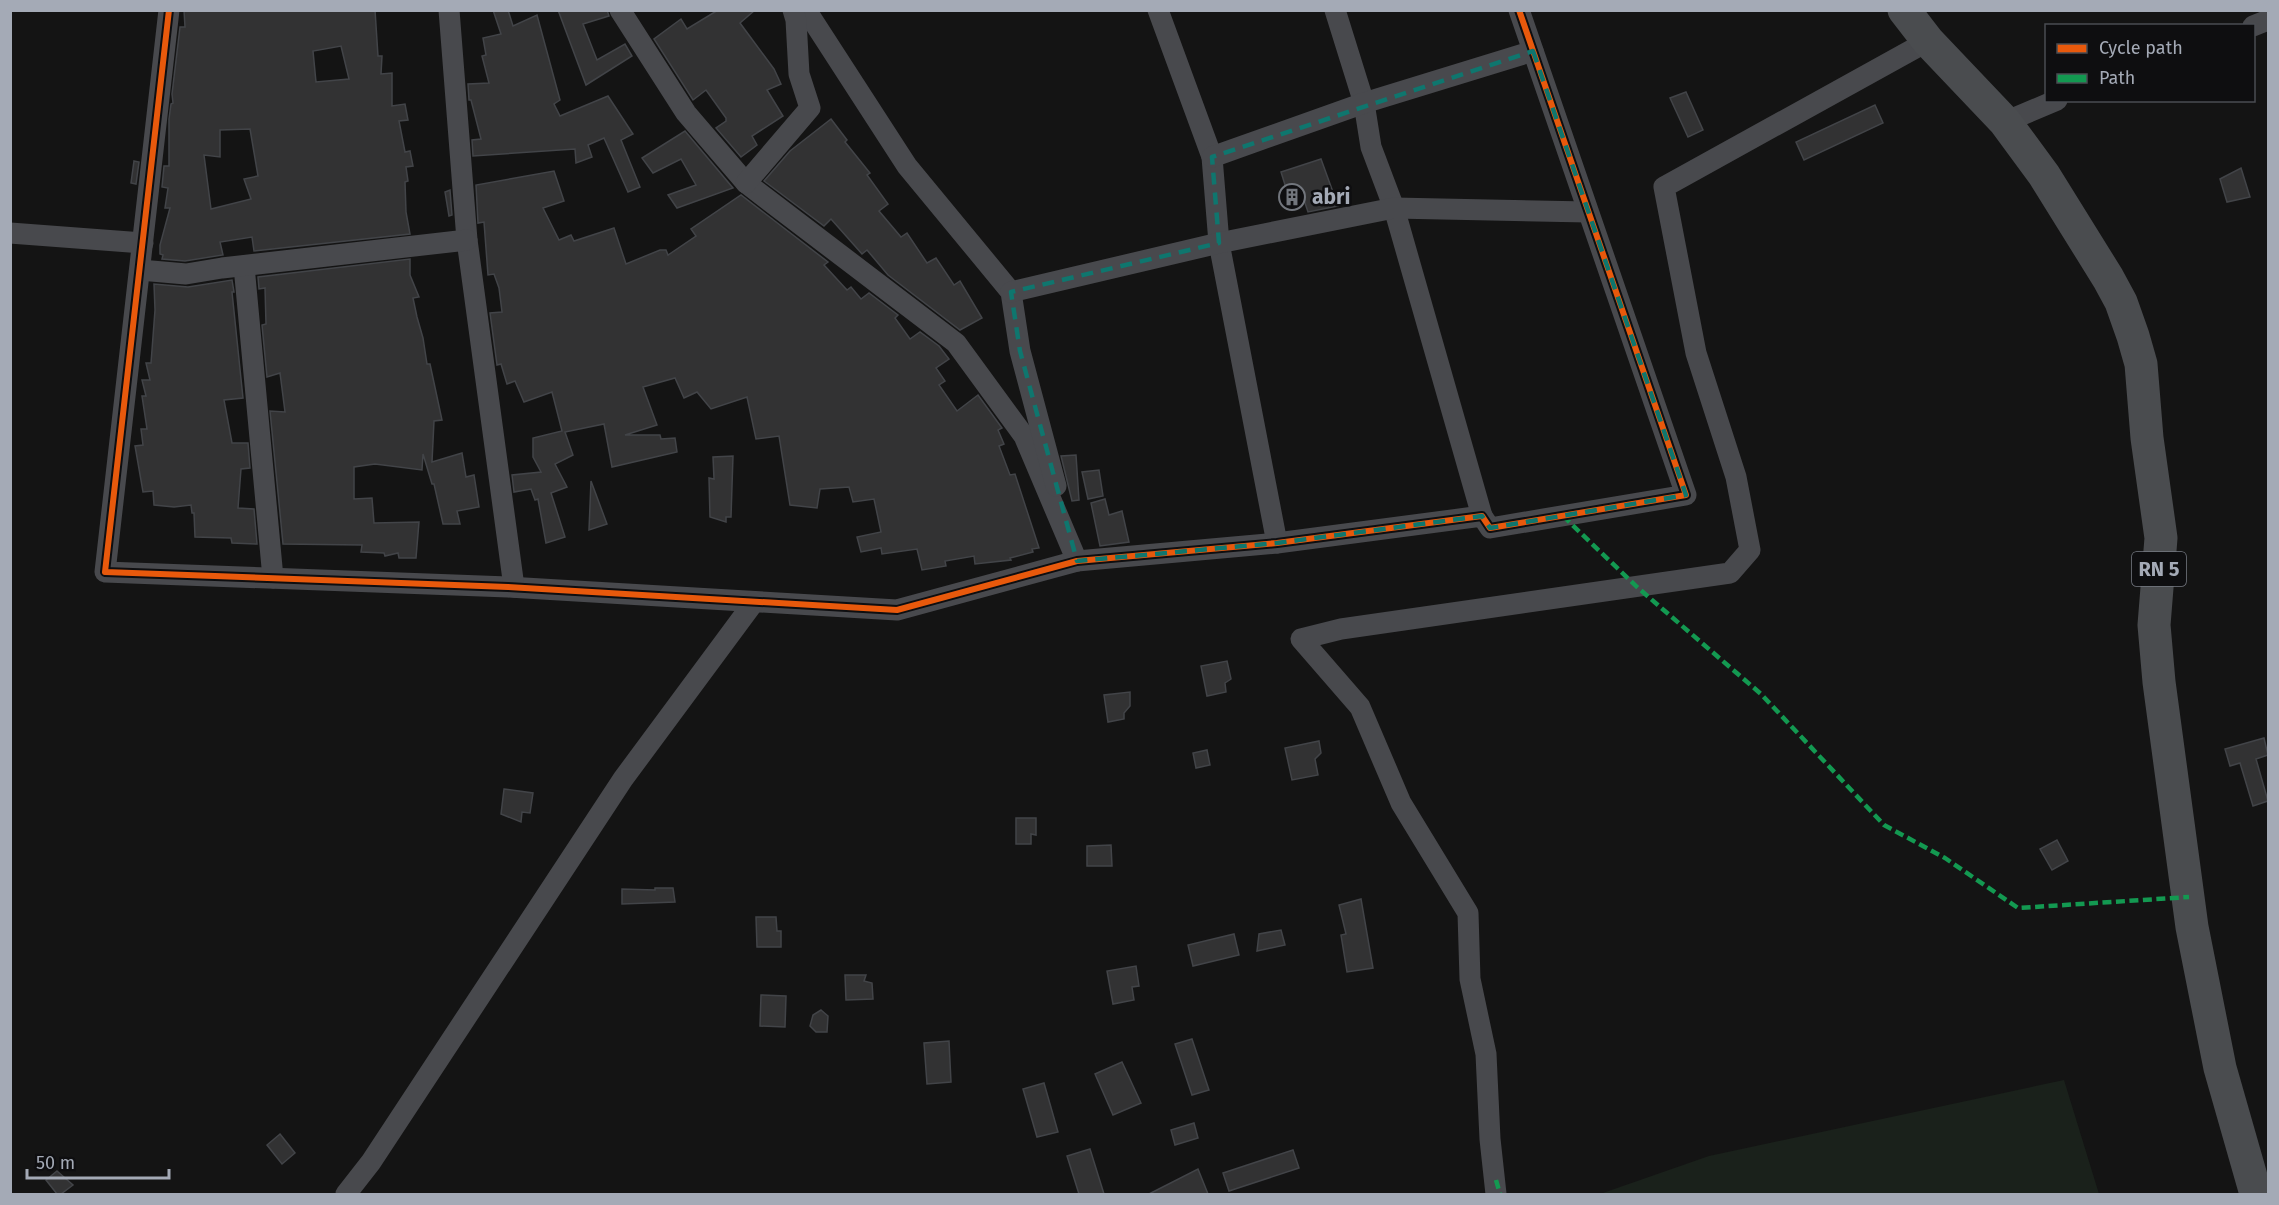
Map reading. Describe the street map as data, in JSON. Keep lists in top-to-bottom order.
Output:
{
  "streets": {
    "main road": ["RN 5"]
  },
  "places": {
    "building": ["abri"]
  },
  "legend": ["Cycle path", "Path"],
  "scale_bar": "50 m"
}
